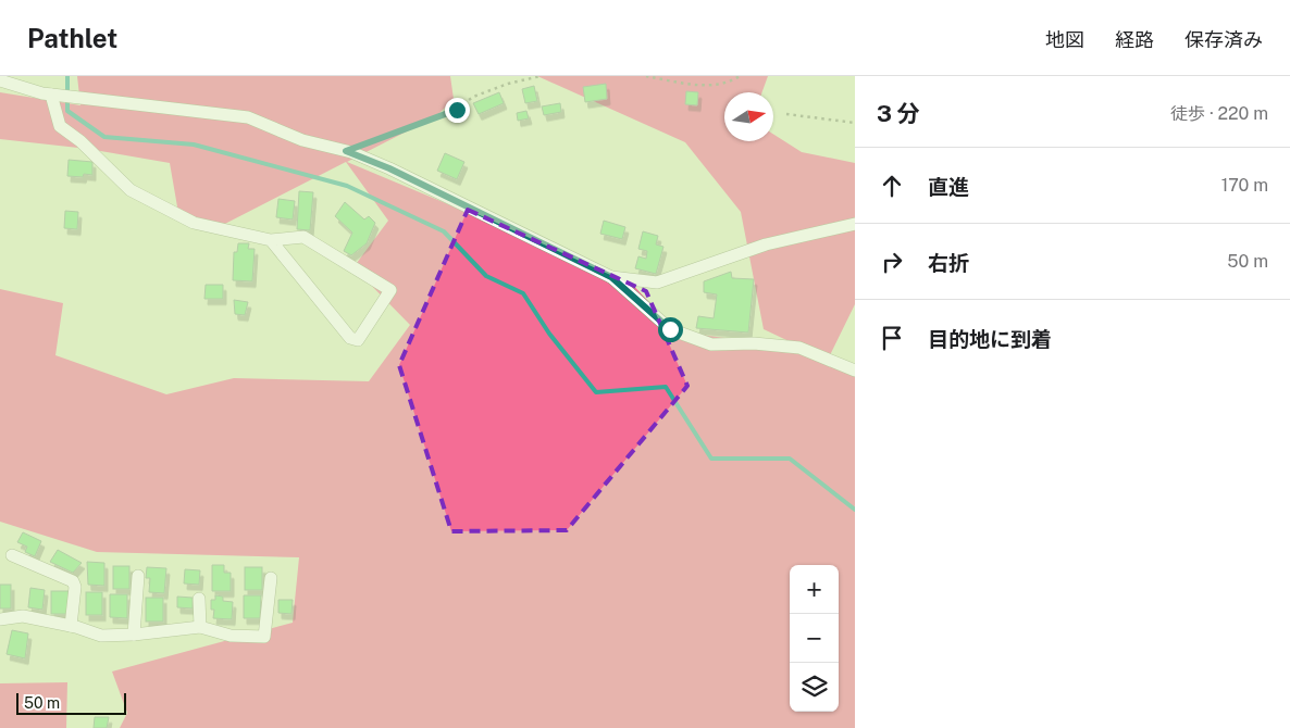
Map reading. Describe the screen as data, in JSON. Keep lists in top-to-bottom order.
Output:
{
  "scale_bar": "50 m",
  "north": "right",
  "page": {
    "header": "Pathlet",
    "nav": ["地図", "経路", "保存済み"],
    "heading": ["3 分", "徒歩 · 220 m"],
    "list": [
      ["直進", "170 m"],
      ["右折", "50 m"],
      "目的地に到着"
    ],
    "map_buttons": ["+", "−"],
    "scale": "50 m"
  }
}
